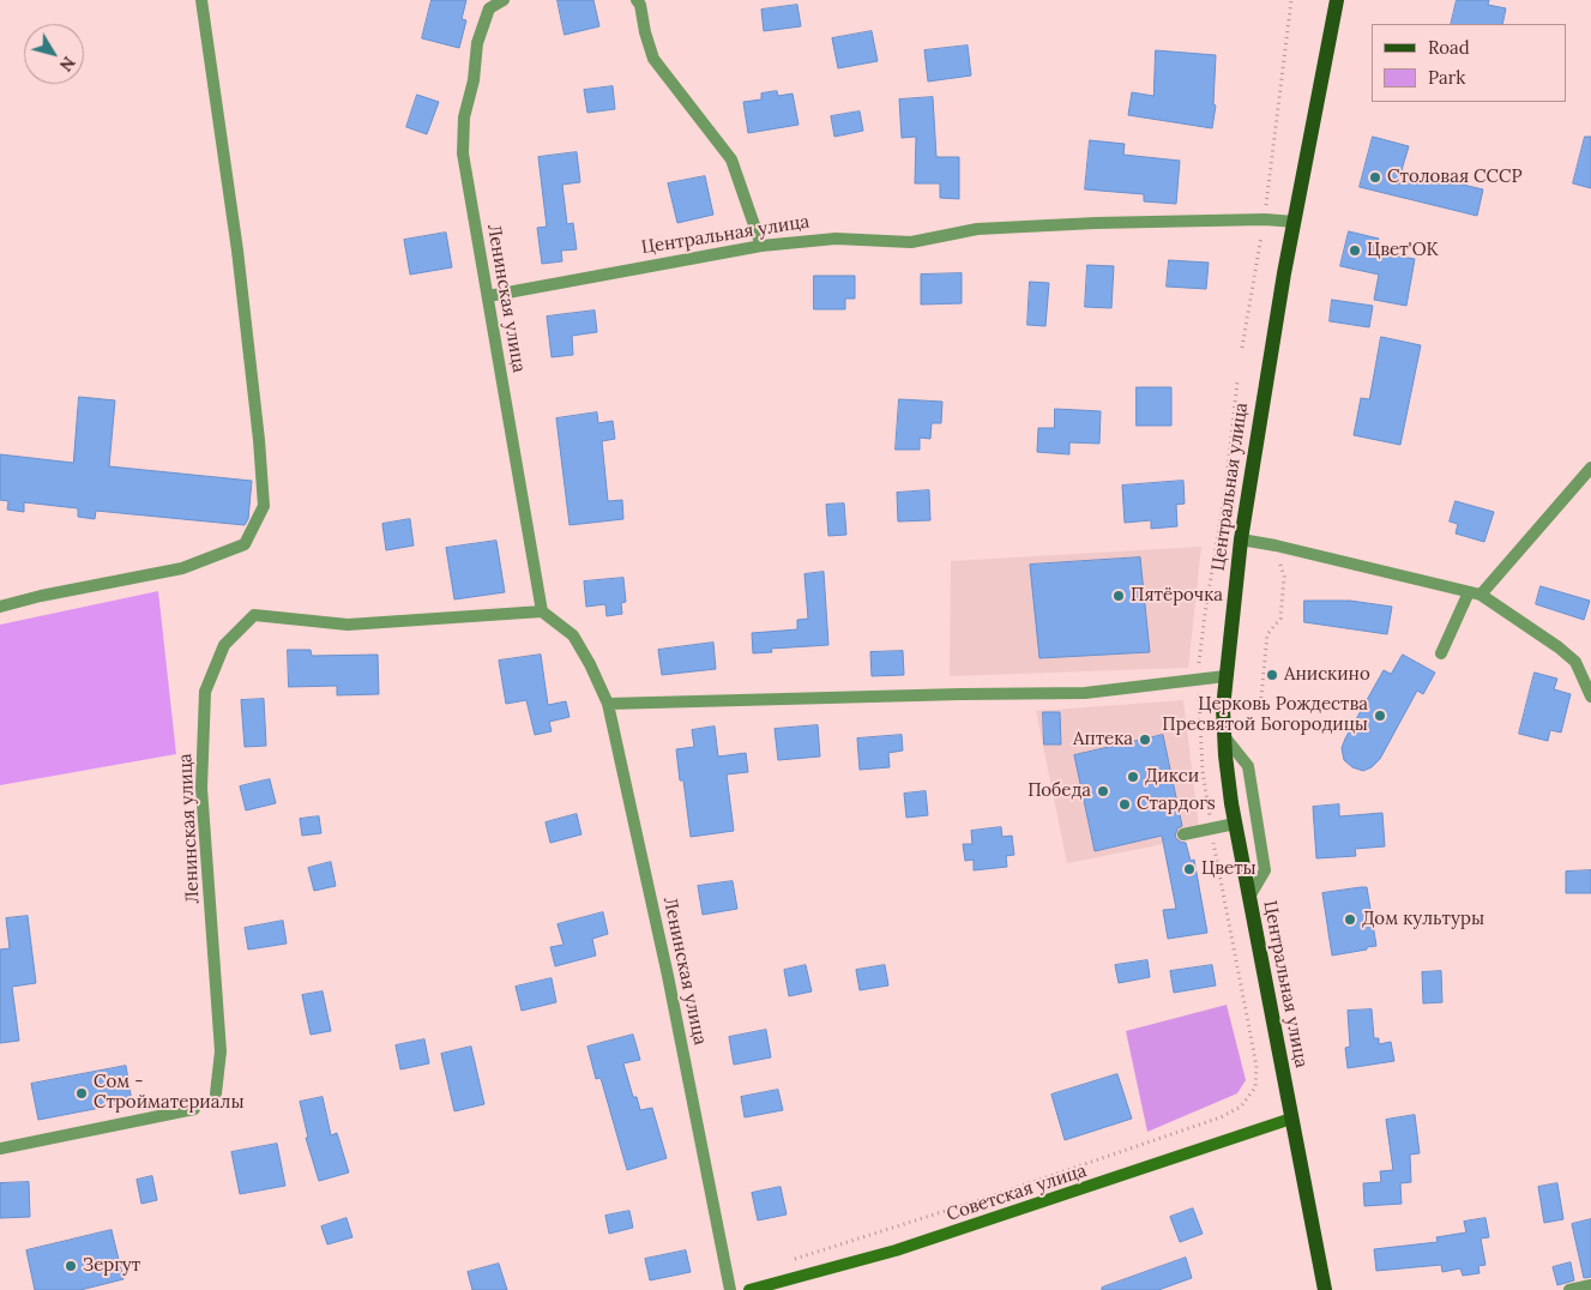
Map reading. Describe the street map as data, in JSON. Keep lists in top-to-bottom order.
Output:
{
  "streets": {
    "main road": ["Центральная улица", "Советская улица"],
    "street": ["Ленинская улица"]
  },
  "crossings": [
    ["Центральная улица", "Ленинская улица"],
    ["Центральная улица", "Советская улица"]
  ],
  "places": [
    "Столовая СССР",
    "Цвет'OK",
    "Пятёрочка",
    "Анискино",
    "Церковь Рождества Пресвятой Богородицы",
    "Аптека",
    "Дикси",
    "Победа",
    "Стардогs",
    "Цветы",
    "Дом культуры",
    "Сом - Стройматериалы",
    "Зергут"
  ],
  "legend": ["Road", "Park"],
  "north": "bottom right"
}
